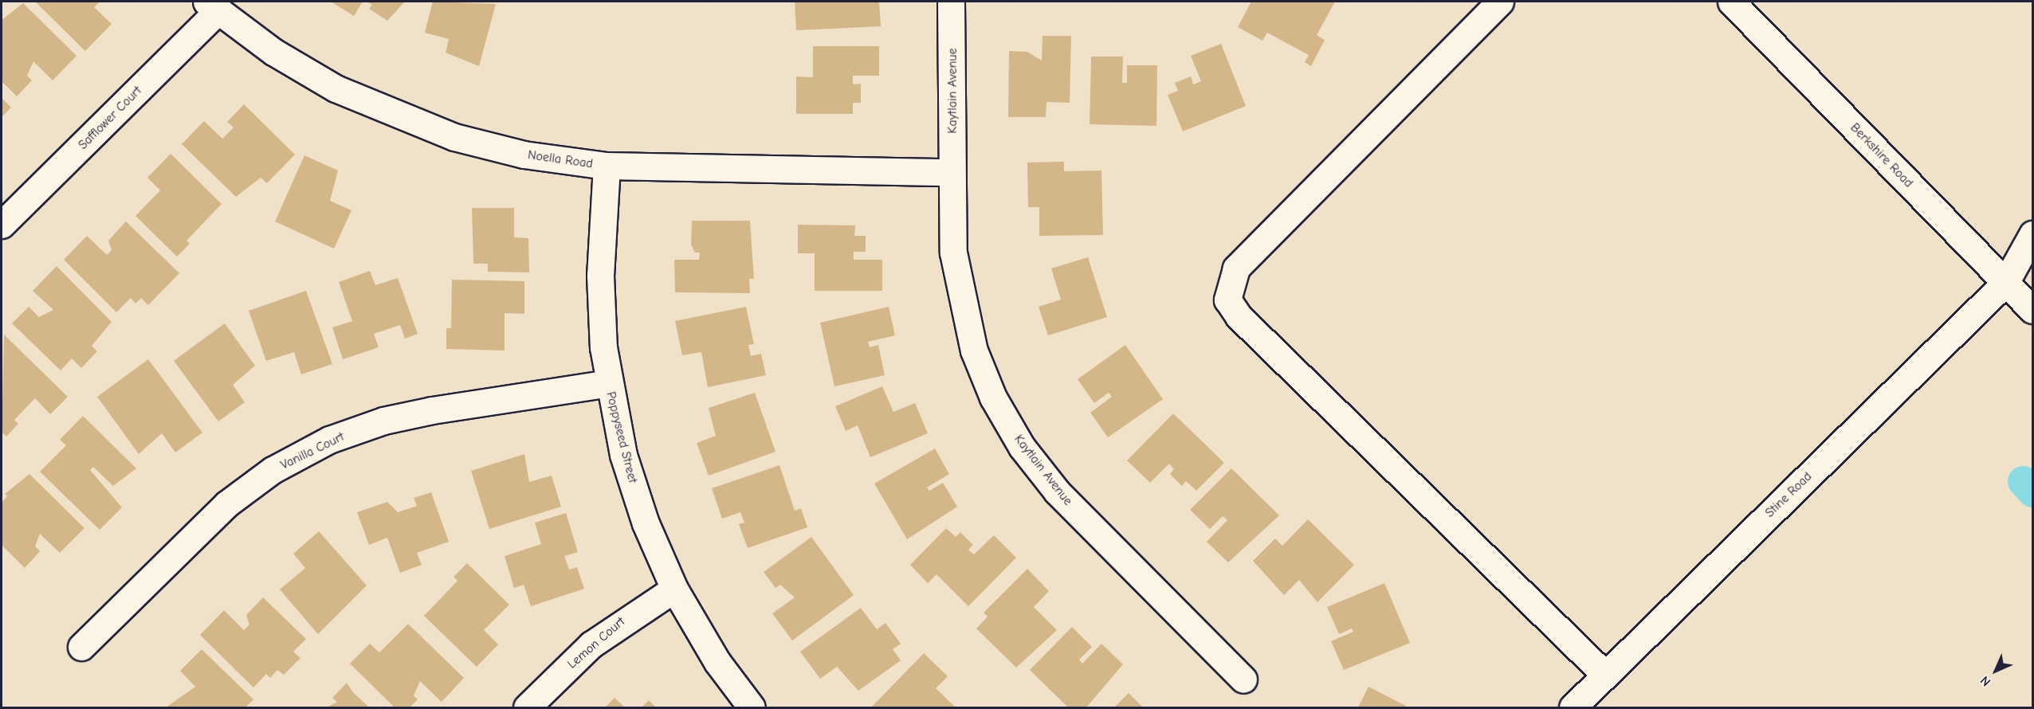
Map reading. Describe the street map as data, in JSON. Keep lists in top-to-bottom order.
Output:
{
  "streets": {
    "street": [
      "Kaytlain Avenue",
      "Safflower Court",
      "Berkshire Road",
      "Noella Road",
      "Poppyseed Street",
      "Vanilla Court",
      "Stine Road",
      "Lemon Court"
    ]
  },
  "crossings": [
    ["Kaytlain Avenue", "Noella Road"],
    ["Safflower Court", "Noella Road"],
    ["Berkshire Road", "Stine Road"],
    ["Noella Road", "Poppyseed Street"],
    ["Poppyseed Street", "Vanilla Court"],
    ["Poppyseed Street", "Lemon Court"]
  ],
  "north": "bottom left"
}
